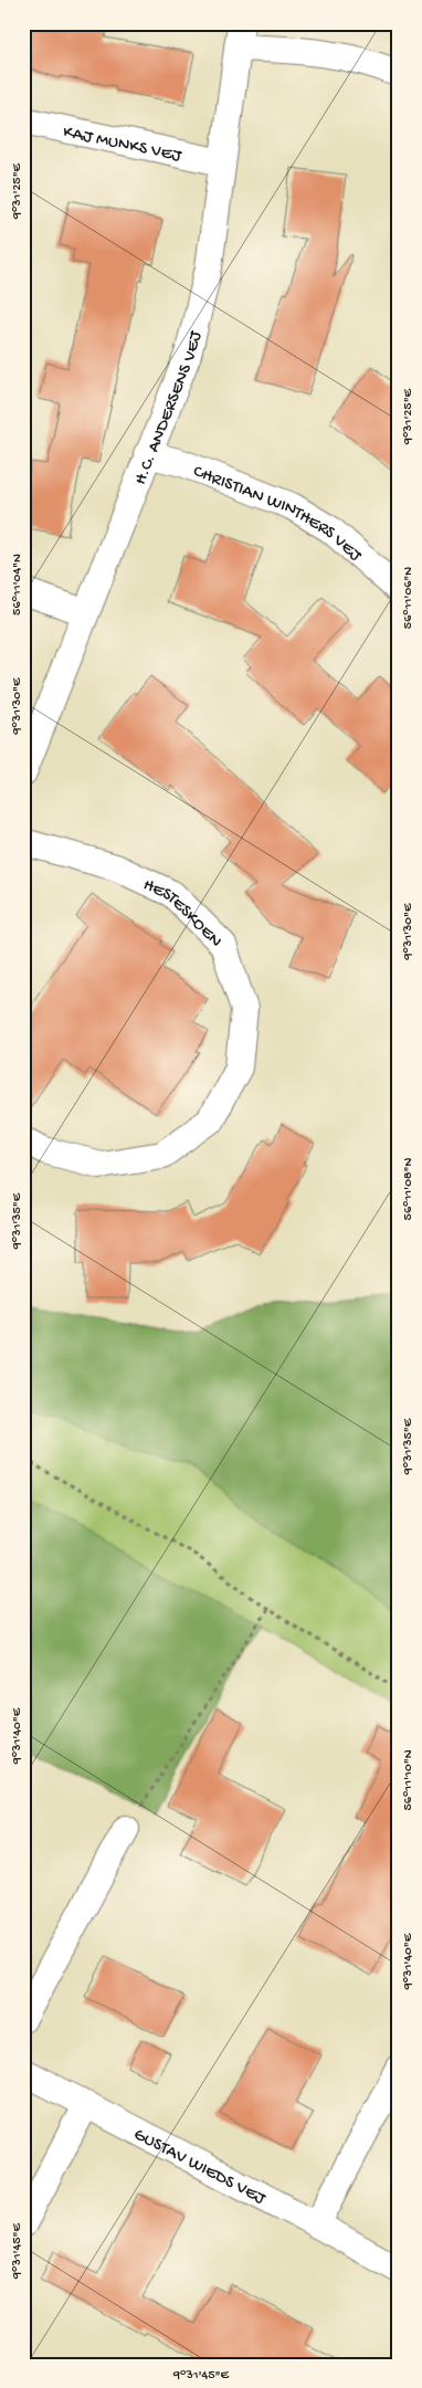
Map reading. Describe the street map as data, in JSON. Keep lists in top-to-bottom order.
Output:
{
  "streets": {
    "street": [
      "KAJ MUNKS VEJ",
      "H.C. ANDERSENS VEJ",
      "CHRISTIAN WINTHERS VEJ",
      "HESTESKOEN",
      "GUSTAV WIEDS VEJ"
    ]
  },
  "crossings": [
    ["KAJ MUNKS VEJ", "H.C. ANDERSENS VEJ"],
    ["H.C. ANDERSENS VEJ", "CHRISTIAN WINTHERS VEJ"]
  ],
  "coordinates": [
    "9°31'25\"E",
    "56°11'04\"N",
    "56°11'06\"N",
    "9°31'30\"E",
    "56°11'08\"N",
    "9°31'35\"E",
    "9°31'40\"E",
    "56°11'10\"N",
    "9°31'45\"E"
  ]
}
